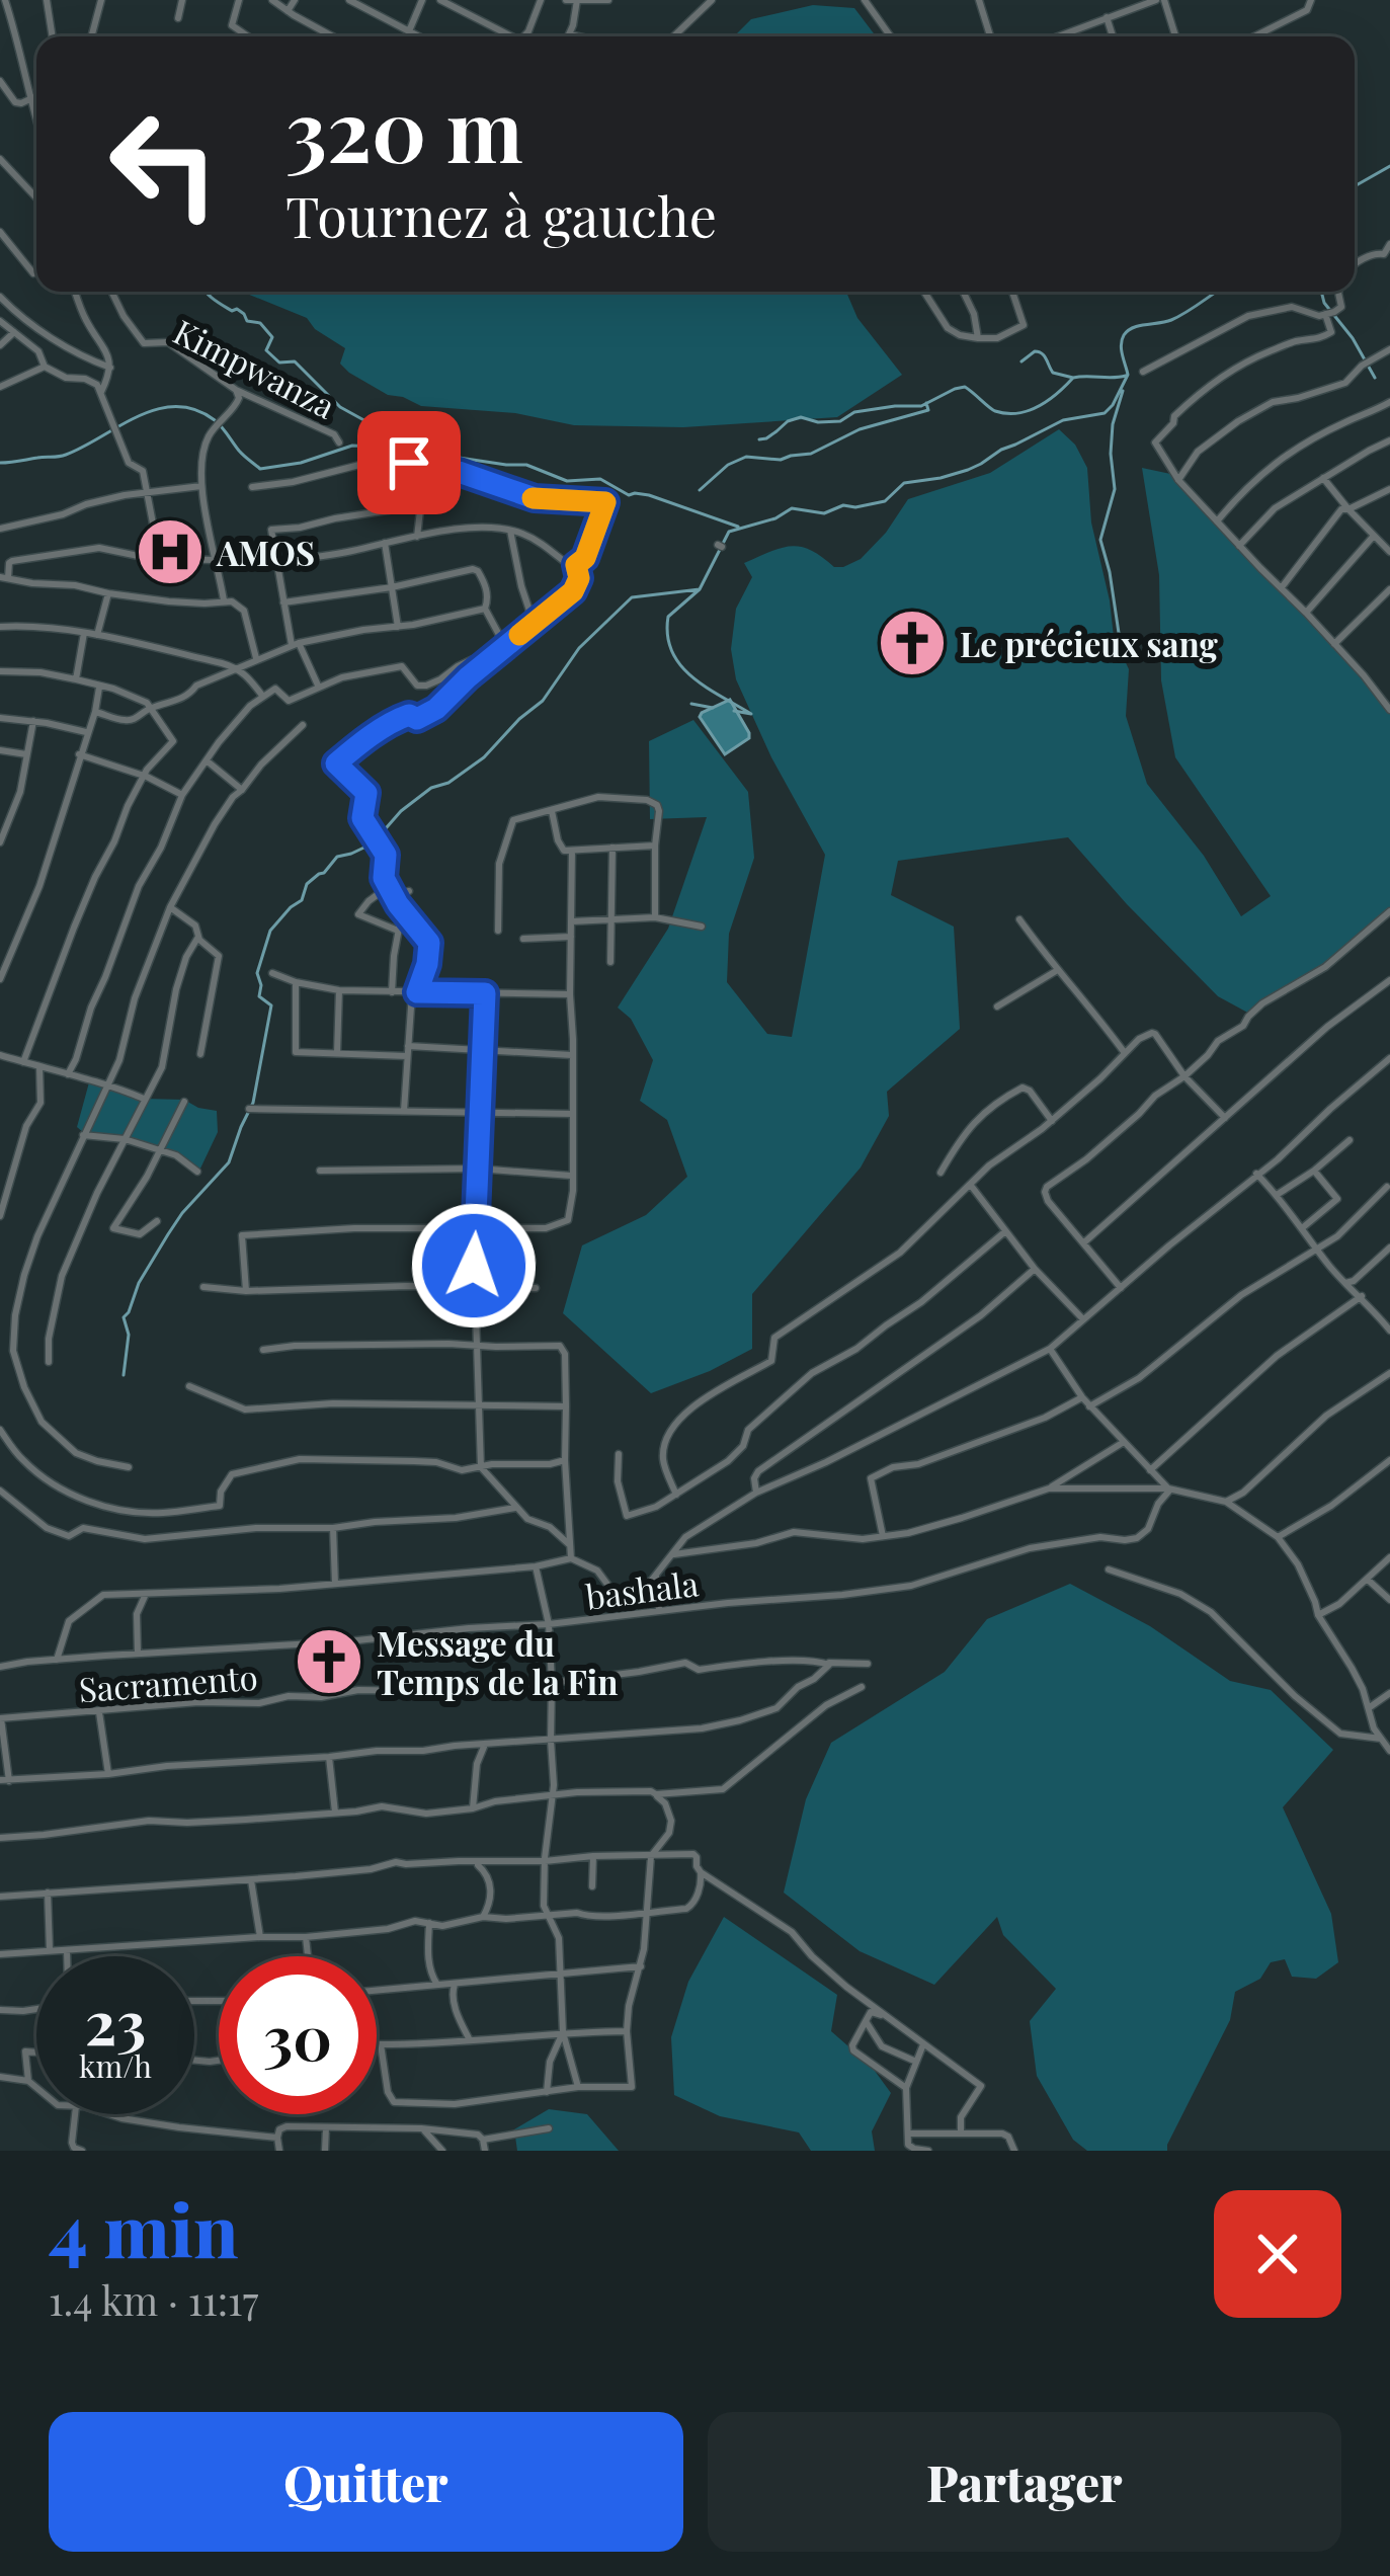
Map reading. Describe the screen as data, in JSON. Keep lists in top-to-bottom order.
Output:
{
  "streets": {
    "street": ["Kimpwanza", "bashala", "Sacramento"]
  },
  "places": {
    "hospital": ["AMOS"],
    "church": ["Le précieux sang", "Message du Temps de la Fin"]
  },
  "page": {
    "turn": ["320 m", "Tournez à gauche"],
    "speed": "23 km/h",
    "limit": "30",
    "heading": ["4 min", "1.4 km · 11:17"],
    "buttons": ["Quitter", "Partager"]
  }
}
